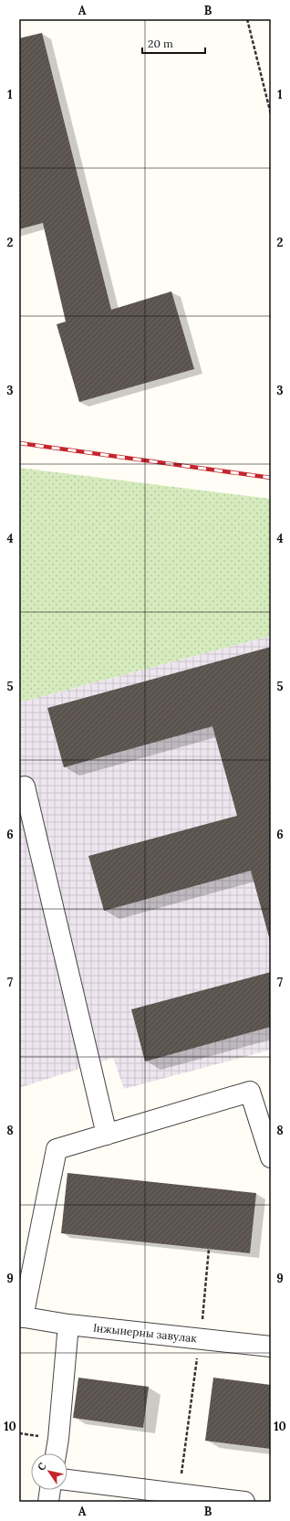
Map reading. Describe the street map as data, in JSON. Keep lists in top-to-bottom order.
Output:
{
  "streets": {
    "street": ["Інжынерны завулак"]
  },
  "scale_bar": "20 m",
  "north": "top left",
  "grid": {
    "columns": ["A", "B"],
    "rows": [
      "1",
      "2",
      "3",
      "4",
      "5",
      "6",
      "7",
      "8",
      "9",
      "10"
    ]
  }
}
